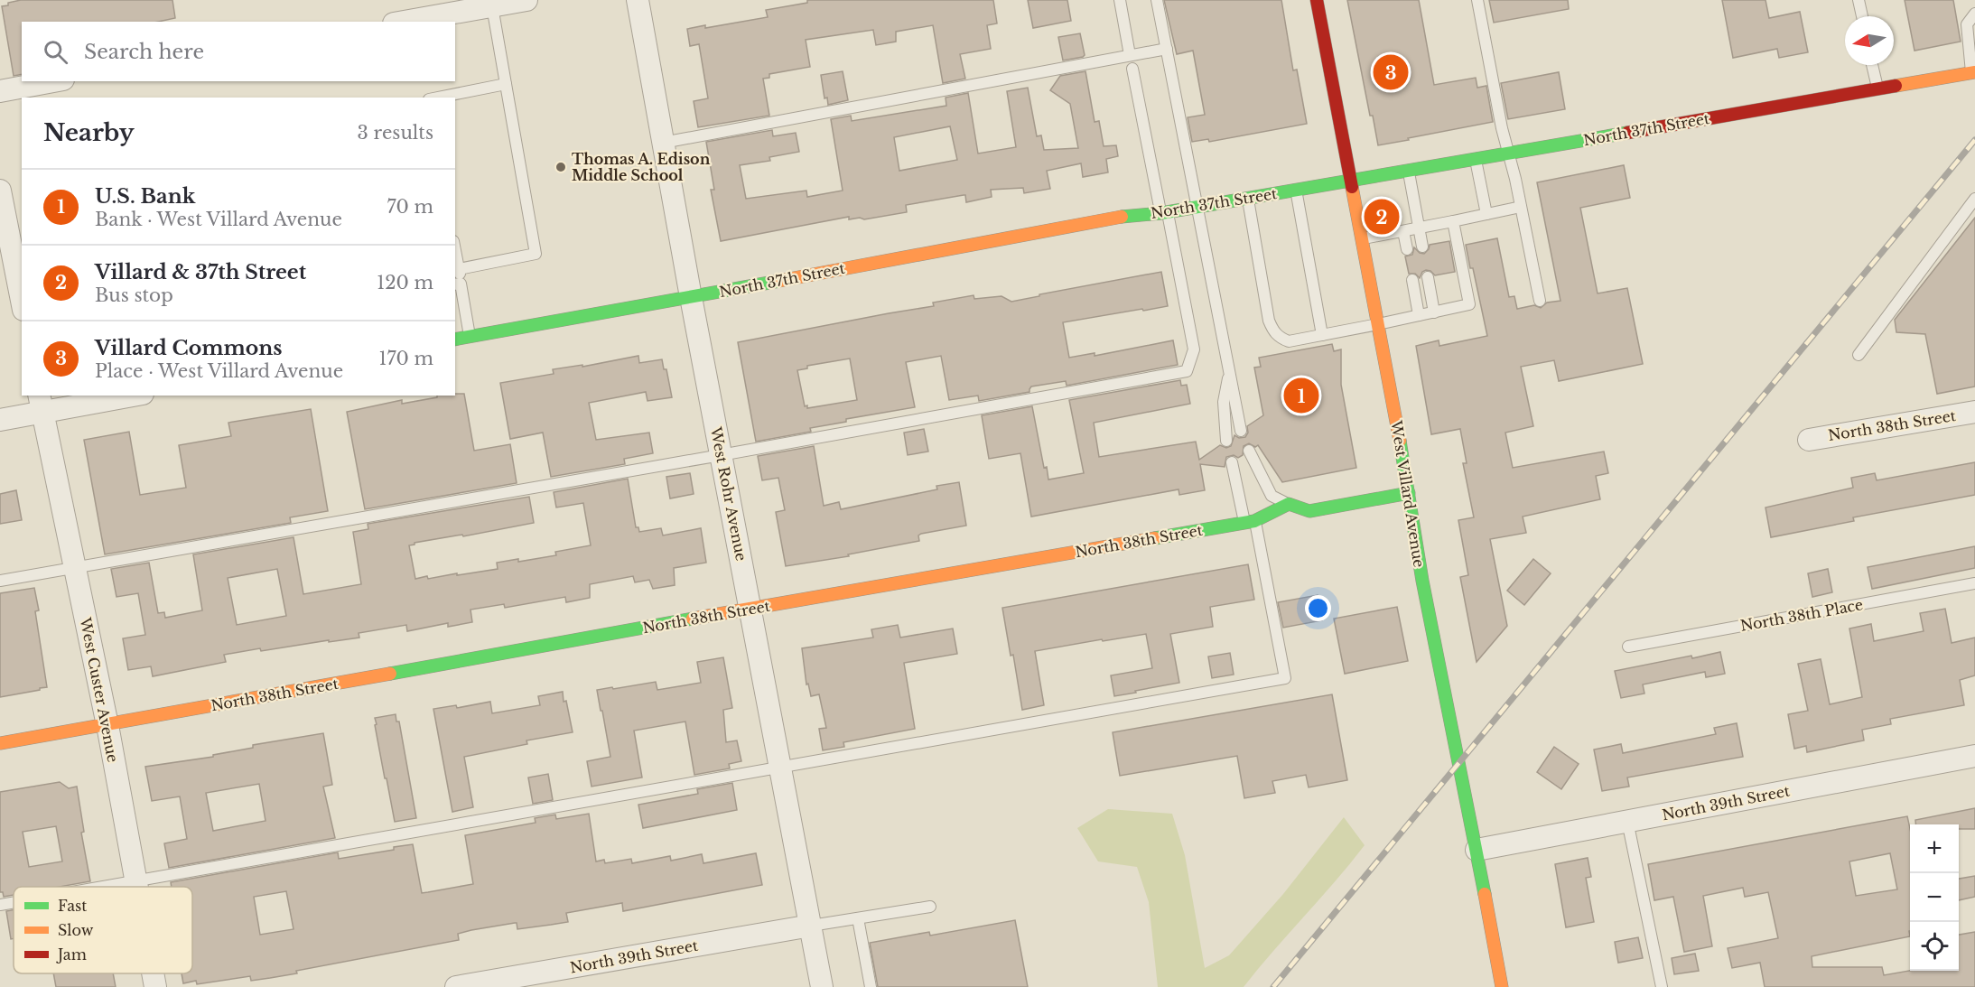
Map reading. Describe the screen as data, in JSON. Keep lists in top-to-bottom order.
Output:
{
  "streets": {
    "street": [
      "North 37th Street",
      "North 38th Street",
      "West Rohr Avenue",
      "West Villard Avenue",
      "West Custer Avenue",
      "North 39th Street"
    ],
    "lane": ["North 38th Place"]
  },
  "crossings": [
    ["North 37th Street", "West Rohr Avenue"],
    ["North 37th Street", "West Villard Avenue"],
    ["North 38th Street", "West Rohr Avenue"],
    ["North 38th Street", "West Custer Avenue"],
    ["West Rohr Avenue", "North 39th Street"],
    ["West Villard Avenue", "North 39th Street"]
  ],
  "places": ["Thomas A. Edison Middle School"],
  "legend": ["Fast", "Slow", "Jam"],
  "north": "left",
  "page": {
    "search": "Search here",
    "pins": ["3", "2", "1"],
    "heading": ["Nearby", "3 results"],
    "list": [
      {
        "mark": "1",
        "name": "U.S. Bank",
        "note": "Bank · West Villard Avenue",
        "value": "70 m"
      },
      {
        "mark": "2",
        "name": "Villard & 37th Street",
        "note": "Bus stop",
        "value": "120 m"
      },
      {
        "mark": "3",
        "name": "Villard Commons",
        "note": "Place · West Villard Avenue",
        "value": "170 m"
      }
    ],
    "map_buttons": ["+", "−"]
  }
}
